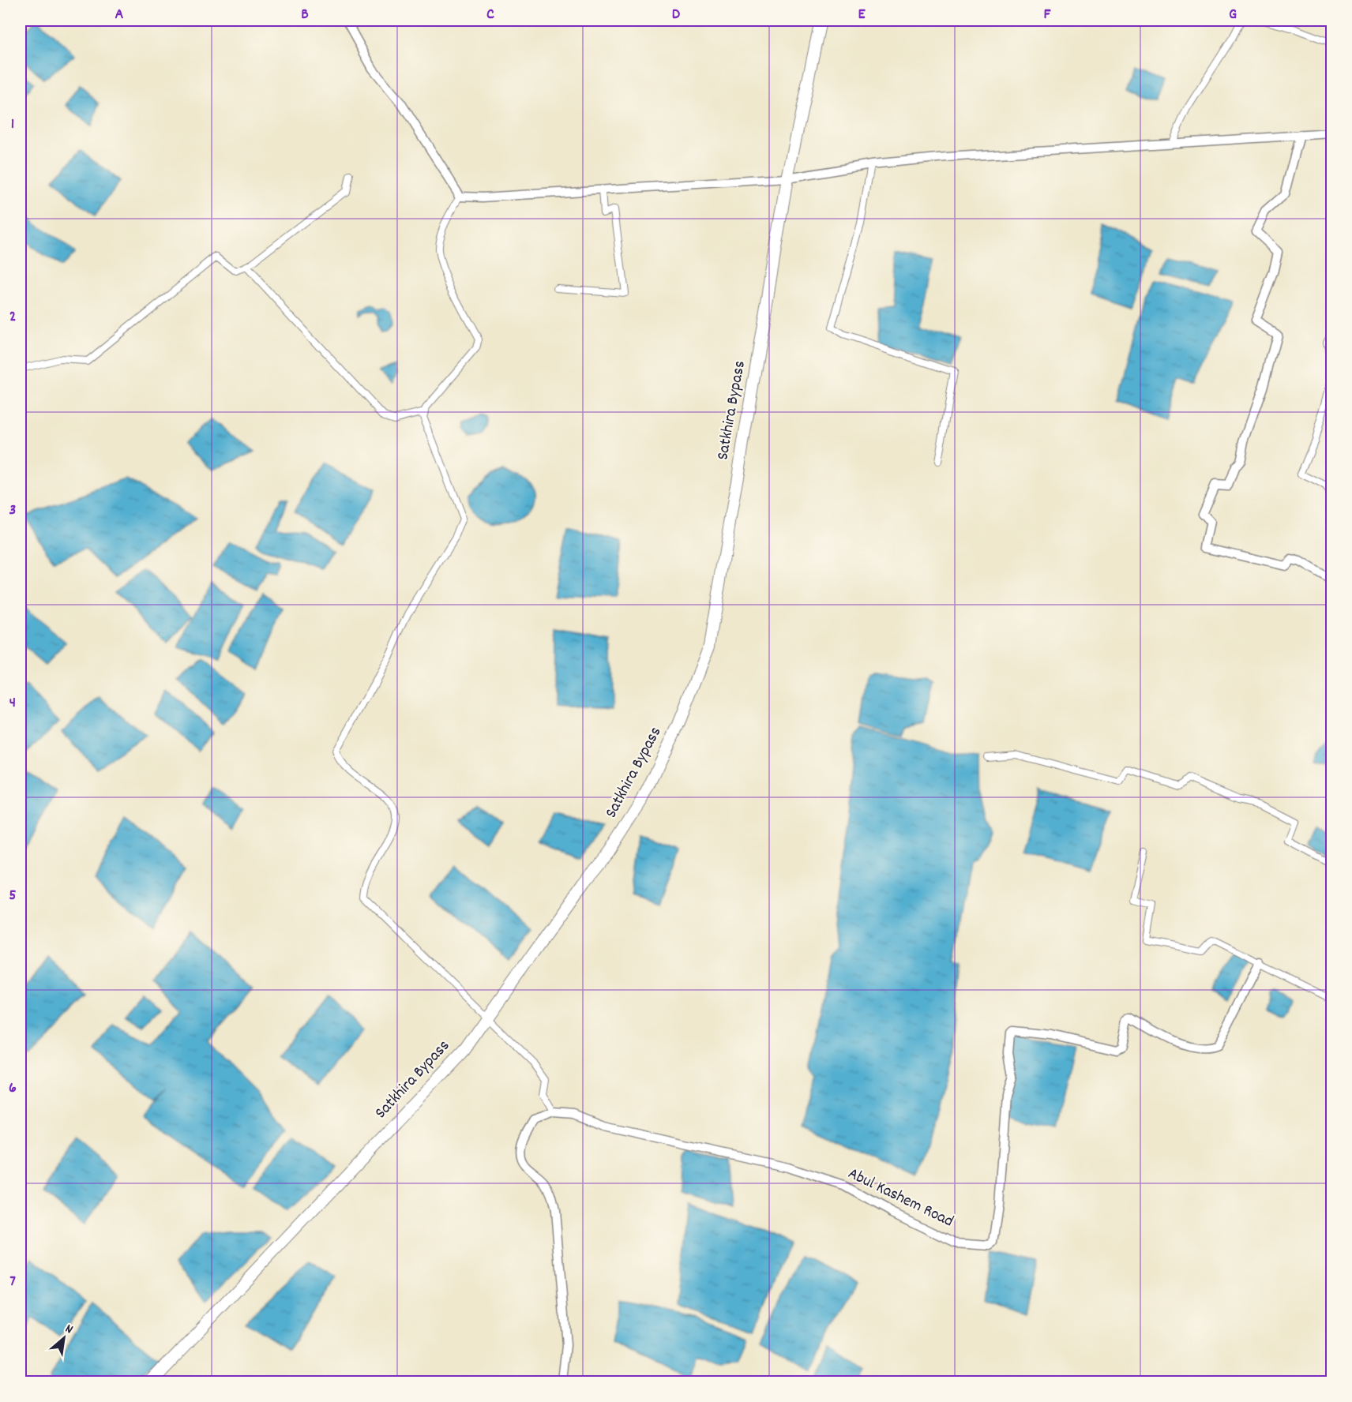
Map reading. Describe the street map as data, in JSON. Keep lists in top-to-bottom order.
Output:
{
  "streets": {
    "highway": ["Satkhira Bypass"],
    "street": ["Abul Kashem Road"]
  },
  "north": "top right",
  "grid": {
    "columns": [
      "A",
      "B",
      "C",
      "D",
      "E",
      "F",
      "G"
    ],
    "rows": [
      "1",
      "2",
      "3",
      "4",
      "5",
      "6",
      "7"
    ]
  }
}
